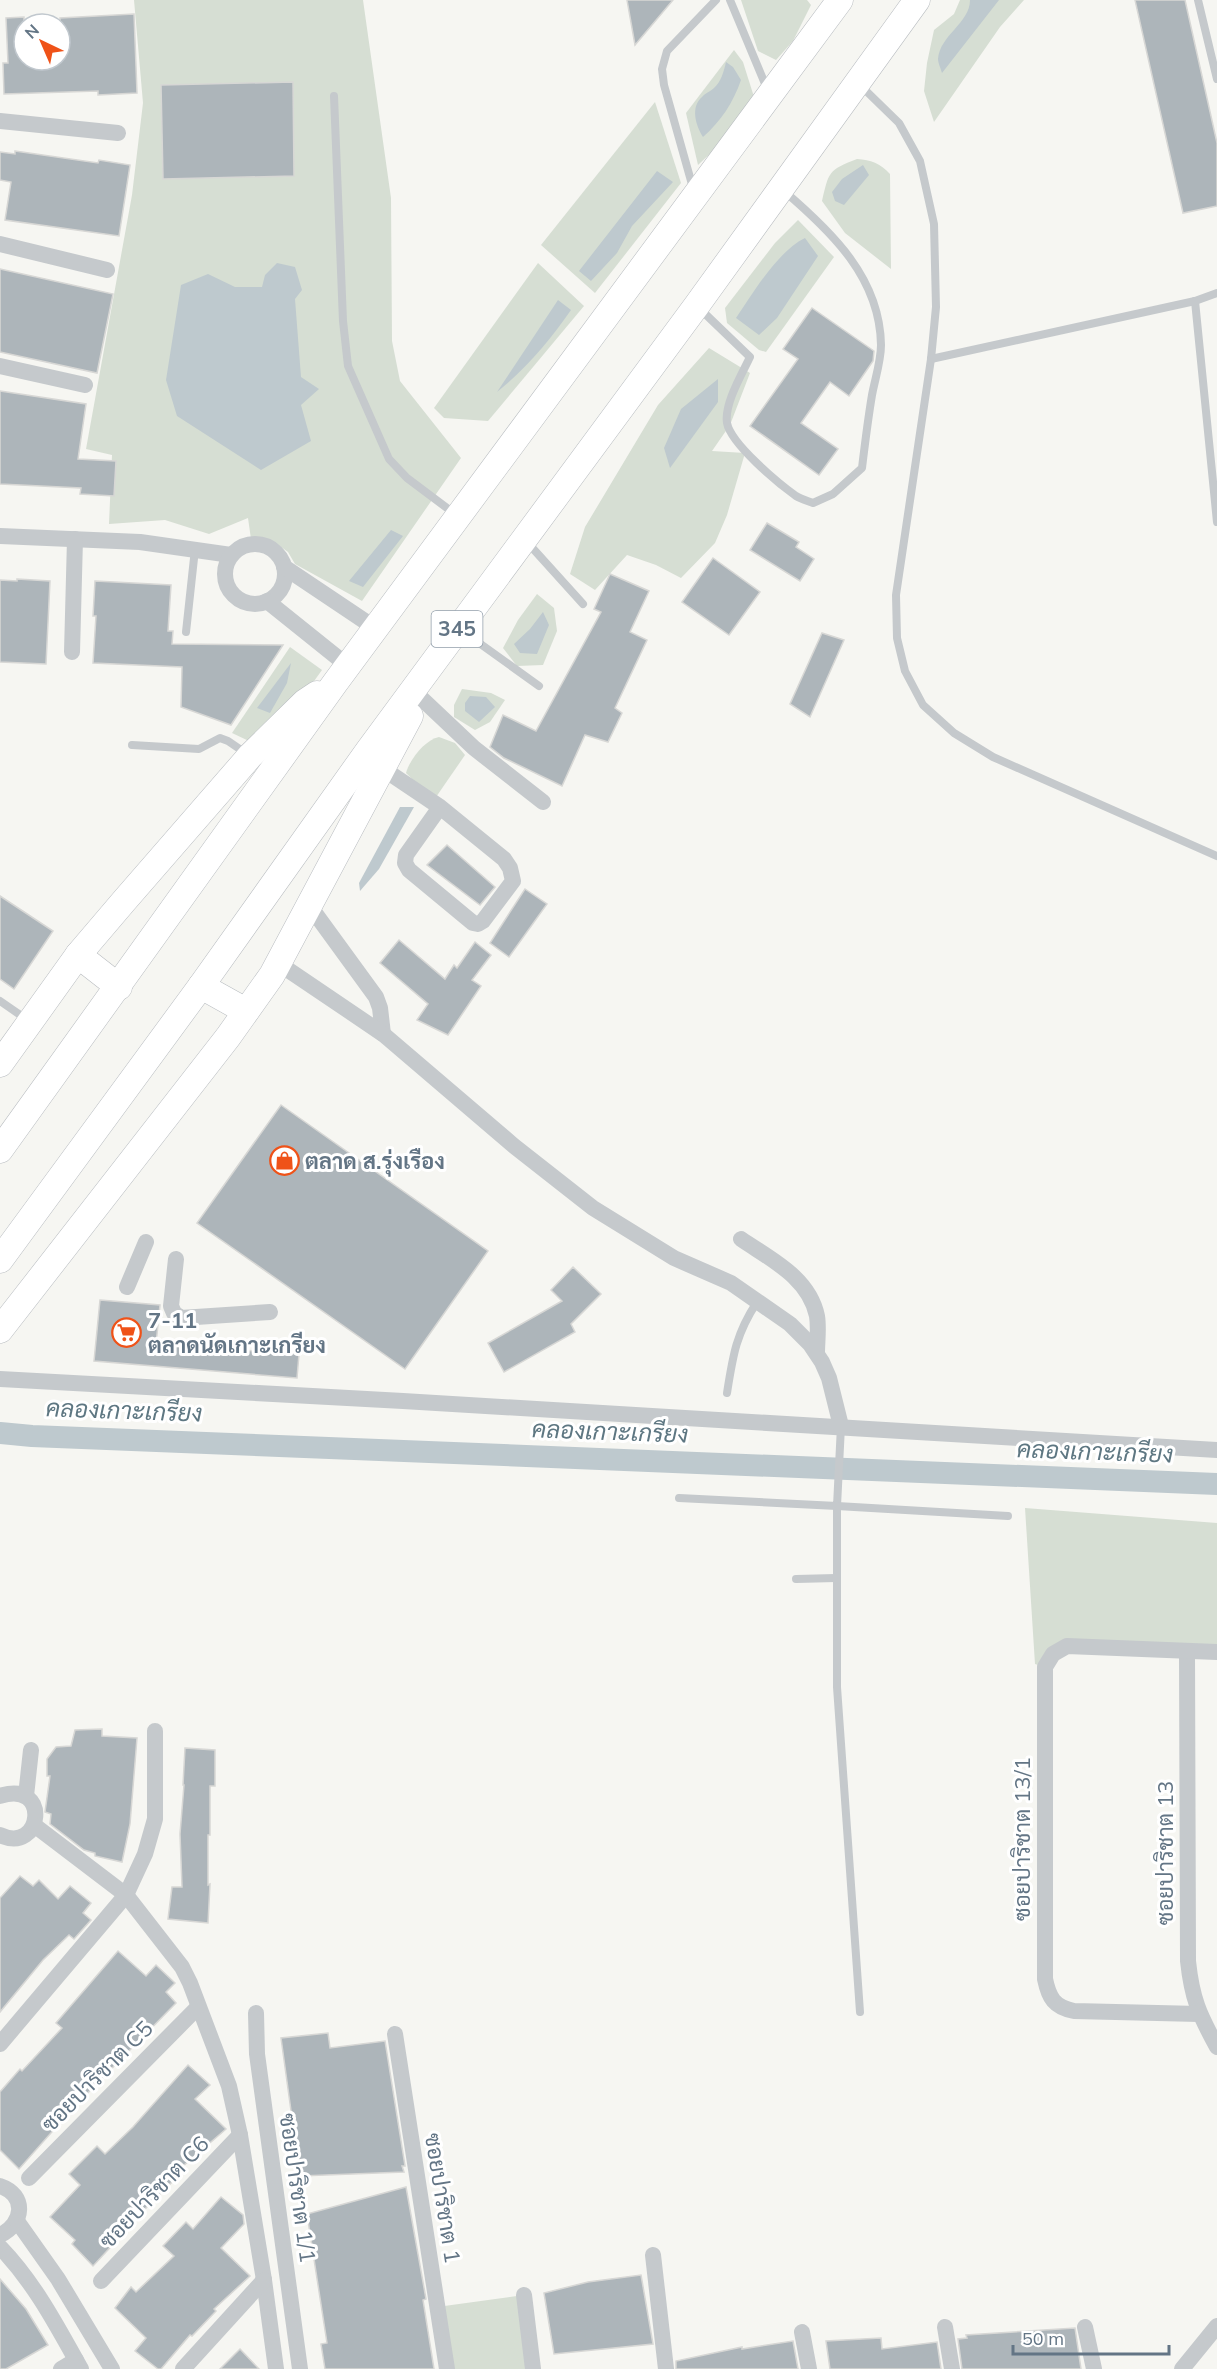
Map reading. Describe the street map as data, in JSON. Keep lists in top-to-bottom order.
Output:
{
  "streets": {
    "main road": ["345"],
    "street": [
      "ซอยปาริชาต 13/1",
      "ซอยปาริชาต 13",
      "ซอยปาริชาต C5",
      "ซอยปาริชาต 1/1",
      "ซอยปาริชาต C6",
      "ซอยปาริชาต 1"
    ]
  },
  "crossings": [
    ["ซอยปาริชาต 13/1", "ซอยปาริชาต 13"]
  ],
  "water": ["คลองเกาะเกรียง"],
  "places": {
    "shop": ["ตลาด ส.รุ่งเรือง"],
    "supermarket": ["7-11 ตลาดนัดเกาะเกรียง"]
  },
  "scale_bar": "50 m",
  "north": "top left"
}
